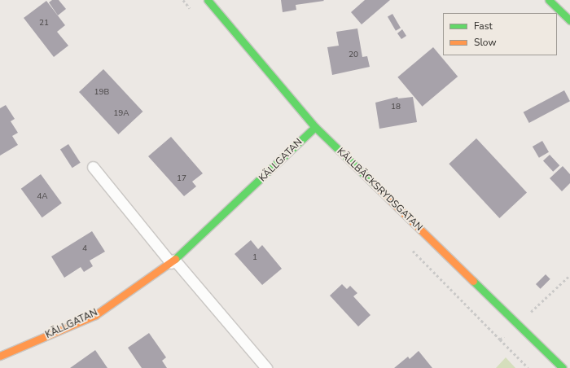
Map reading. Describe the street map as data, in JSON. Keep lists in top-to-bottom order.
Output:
{
  "streets": {
    "main road": ["KÄLLGATAN", "KÄLLBÄCKSRYDSGATAN"]
  },
  "crossings": [
    ["KÄLLGATAN", "KÄLLBÄCKSRYDSGATAN"]
  ],
  "house_numbers": [
    "21",
    "20",
    "19B",
    "18",
    "19A",
    "17",
    "4A",
    "4",
    "1"
  ],
  "legend": ["Fast", "Slow"]
}
